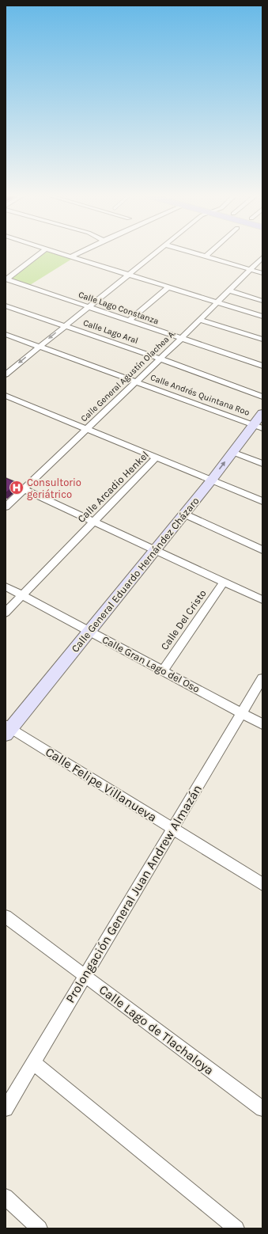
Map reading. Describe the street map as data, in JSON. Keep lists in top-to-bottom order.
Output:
{
  "streets": {
    "main road": ["Calle General Eduardo Hernández Cházaro"],
    "street": [
      "Calle Lago Constanza",
      "Calle Lago Aral",
      "Calle General Agustín Olachea A.",
      "Calle Andrés Quintana Roo",
      "Calle Arcadio Henkel",
      "Calle Del Cristo",
      "Calle Gran Lago del Oso",
      "Calle Felipe Villanueva",
      "Prolongación General Juan Andrew Almazán",
      "Calle Lago de Tlachaloya"
    ]
  },
  "crossings": [
    ["Calle Lago Constanza", "Calle General Agustín Olachea A."],
    ["Calle Lago Aral", "Calle General Agustín Olachea A."],
    ["Calle General Agustín Olachea A.", "Calle Andrés Quintana Roo"],
    ["Calle Andrés Quintana Roo", "Calle General Eduardo Hernández Cházaro"],
    ["Calle Arcadio Henkel", "Calle General Eduardo Hernández Cházaro"],
    ["Calle Arcadio Henkel", "Calle Gran Lago del Oso"],
    ["Calle General Eduardo Hernández Cházaro", "Calle Gran Lago del Oso"],
    ["Calle General Eduardo Hernández Cházaro", "Calle Felipe Villanueva"],
    ["Calle Del Cristo", "Calle Gran Lago del Oso"],
    ["Calle Gran Lago del Oso", "Prolongación General Juan Andrew Almazán"],
    ["Calle Felipe Villanueva", "Prolongación General Juan Andrew Almazán"],
    ["Prolongación General Juan Andrew Almazán", "Calle Lago de Tlachaloya"]
  ],
  "places": {
    "hospital": ["Consultorio geriátrico"]
  }
}
